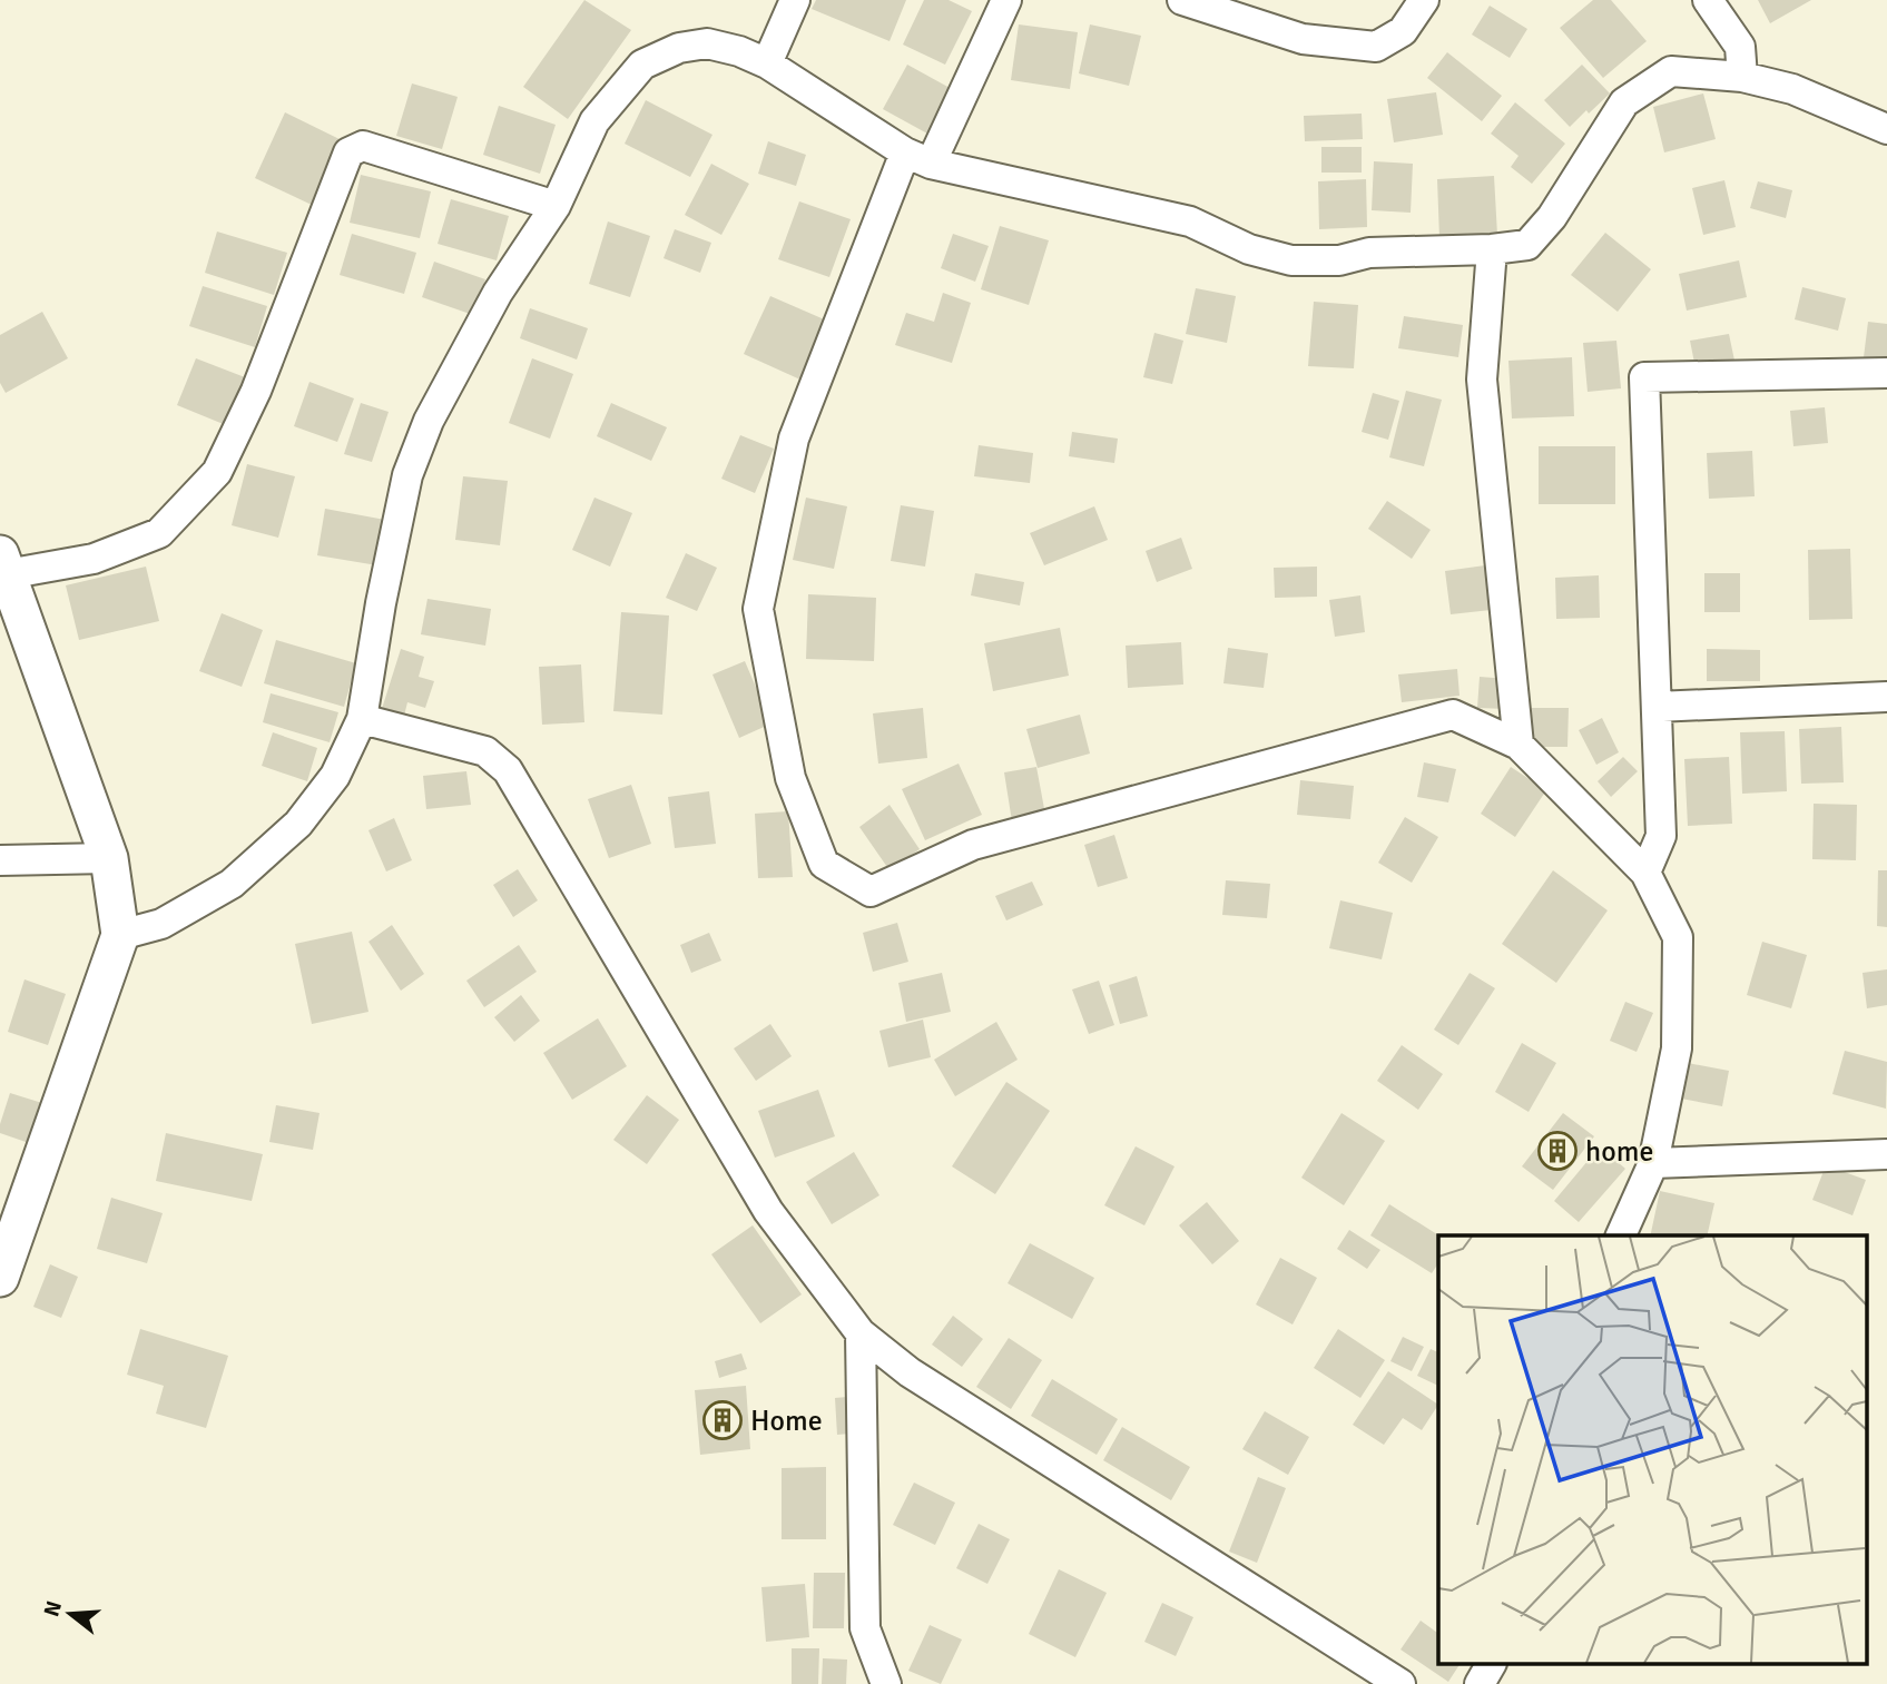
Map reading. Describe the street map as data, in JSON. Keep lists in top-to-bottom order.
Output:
{
  "places": {
    "building": ["home", "Home"]
  },
  "north": "left"
}
